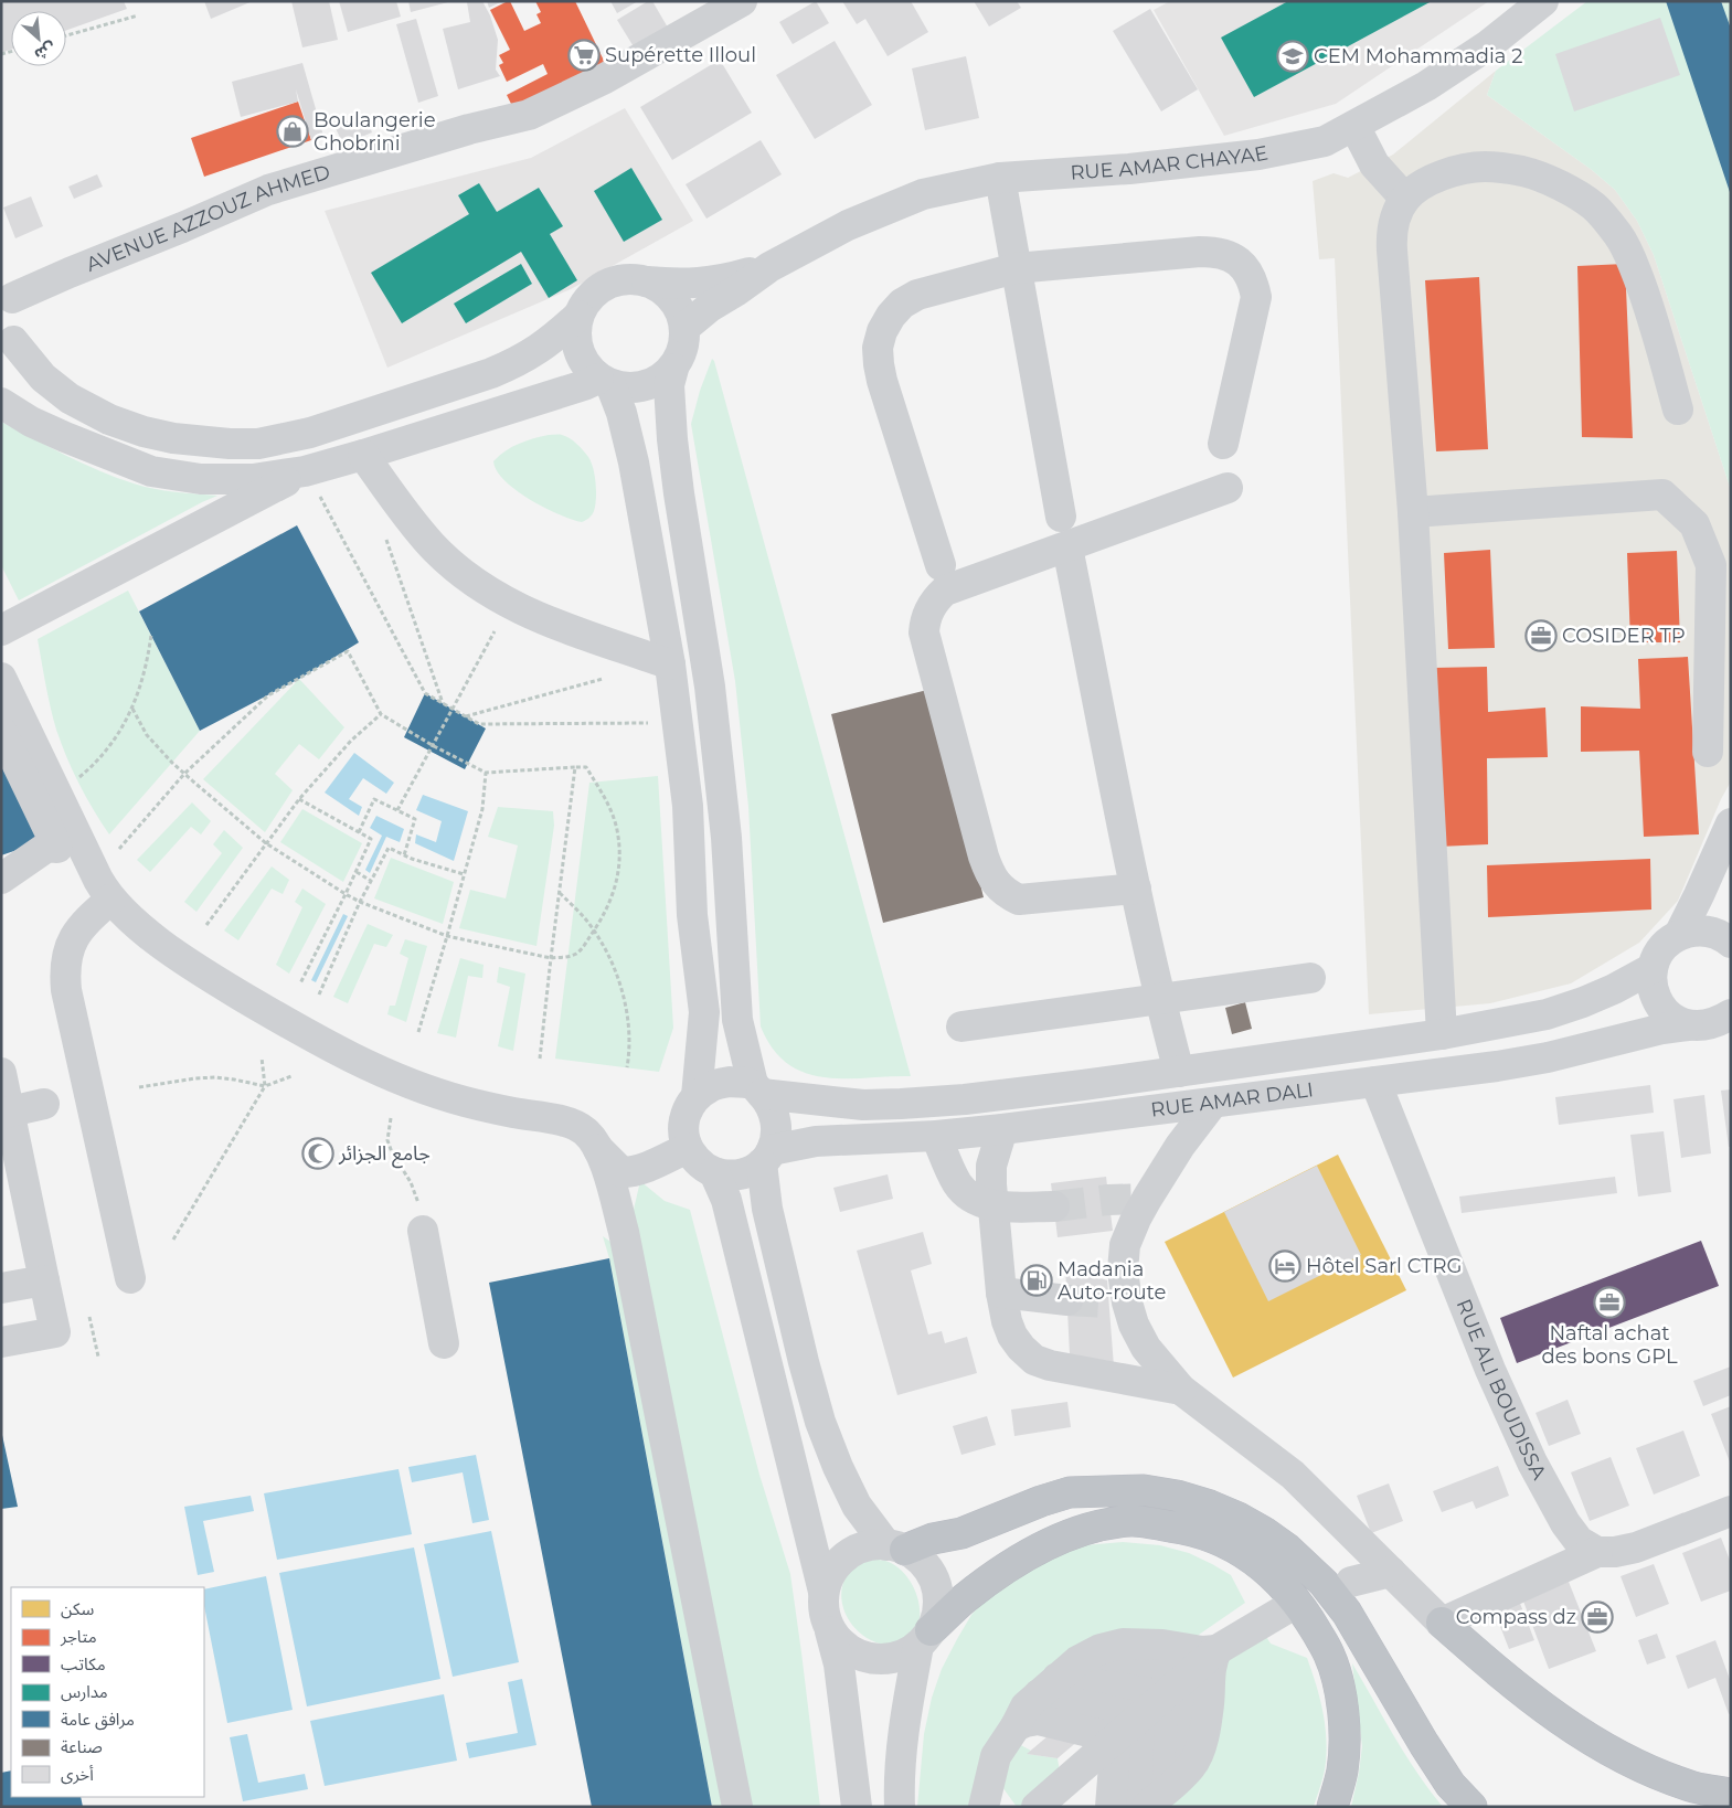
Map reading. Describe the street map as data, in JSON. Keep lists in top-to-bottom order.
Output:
{
  "streets": {
    "street": [
      "RUE AMAR CHAYAE",
      "AVENUE AZZOUZ AHMED",
      "RUE AMAR DALI",
      "RUE ALI BOUDISSA"
    ]
  },
  "crossings": [
    ["RUE AMAR DALI", "RUE ALI BOUDISSA"]
  ],
  "places": {
    "supermarket": ["Supérette Illoul"],
    "school or university": ["CEM Mohammadia 2"],
    "shop": ["Boulangerie Ghobrini"],
    "office": ["COSIDER TP", "Naftal achat des bons GPL", "Compass dz"],
    "mosque": ["جامع الجزائر"],
    "hotel": ["Hôtel Sarl CTRG"],
    "fuel station": ["Madania Auto-route"]
  },
  "legend": [
    "سكن",
    "متاجر",
    "مكاتب",
    "مدارس",
    "مرافق عامة",
    "صناعة",
    "أخرى"
  ],
  "north": "bottom right"
}
